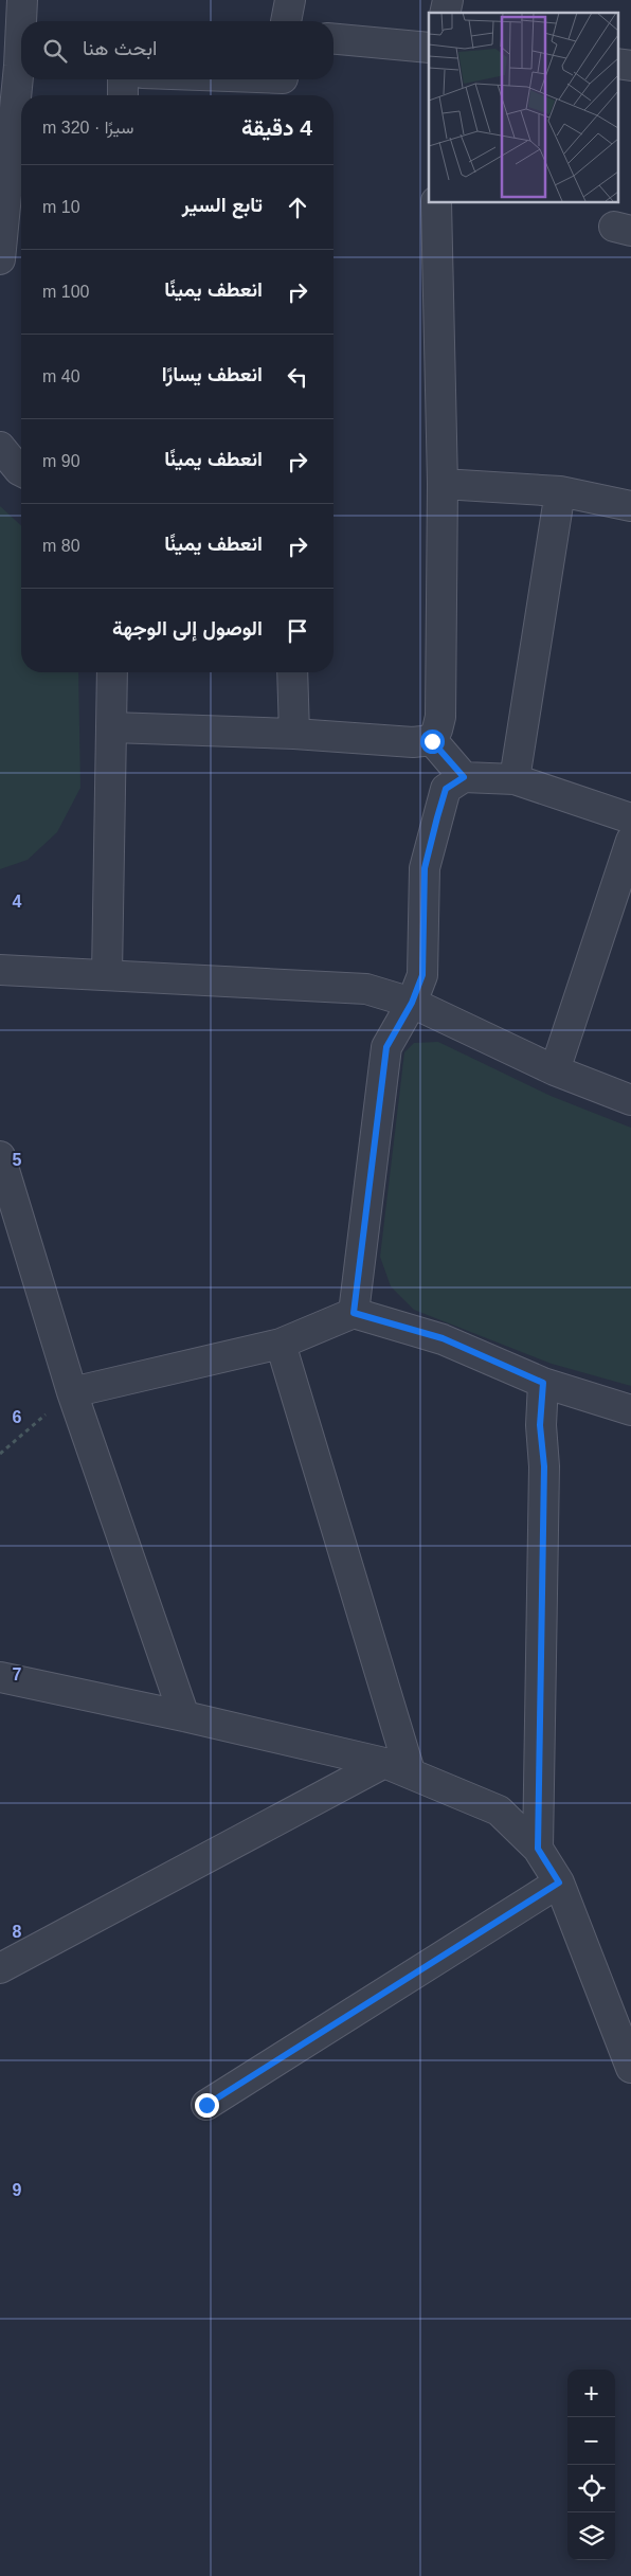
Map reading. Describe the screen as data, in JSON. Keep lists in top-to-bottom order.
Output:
{
  "page": {
    "search": "ابحث هنا",
    "heading": ["4 دقيقة", "سيرًا · 320 m"],
    "list": [
      ["تابع السير", "10 m"],
      ["انعطف يمينًا", "100 m"],
      ["انعطف يسارًا", "40 m"],
      ["انعطف يمينًا", "90 m"],
      ["انعطف يمينًا", "80 m"],
      "الوصول إلى الوجهة"
    ],
    "map_buttons": ["+", "−"]
  },
  "grid": {
    "rows": [
      "4",
      "5",
      "6",
      "7",
      "8",
      "9"
    ]
  }
}
